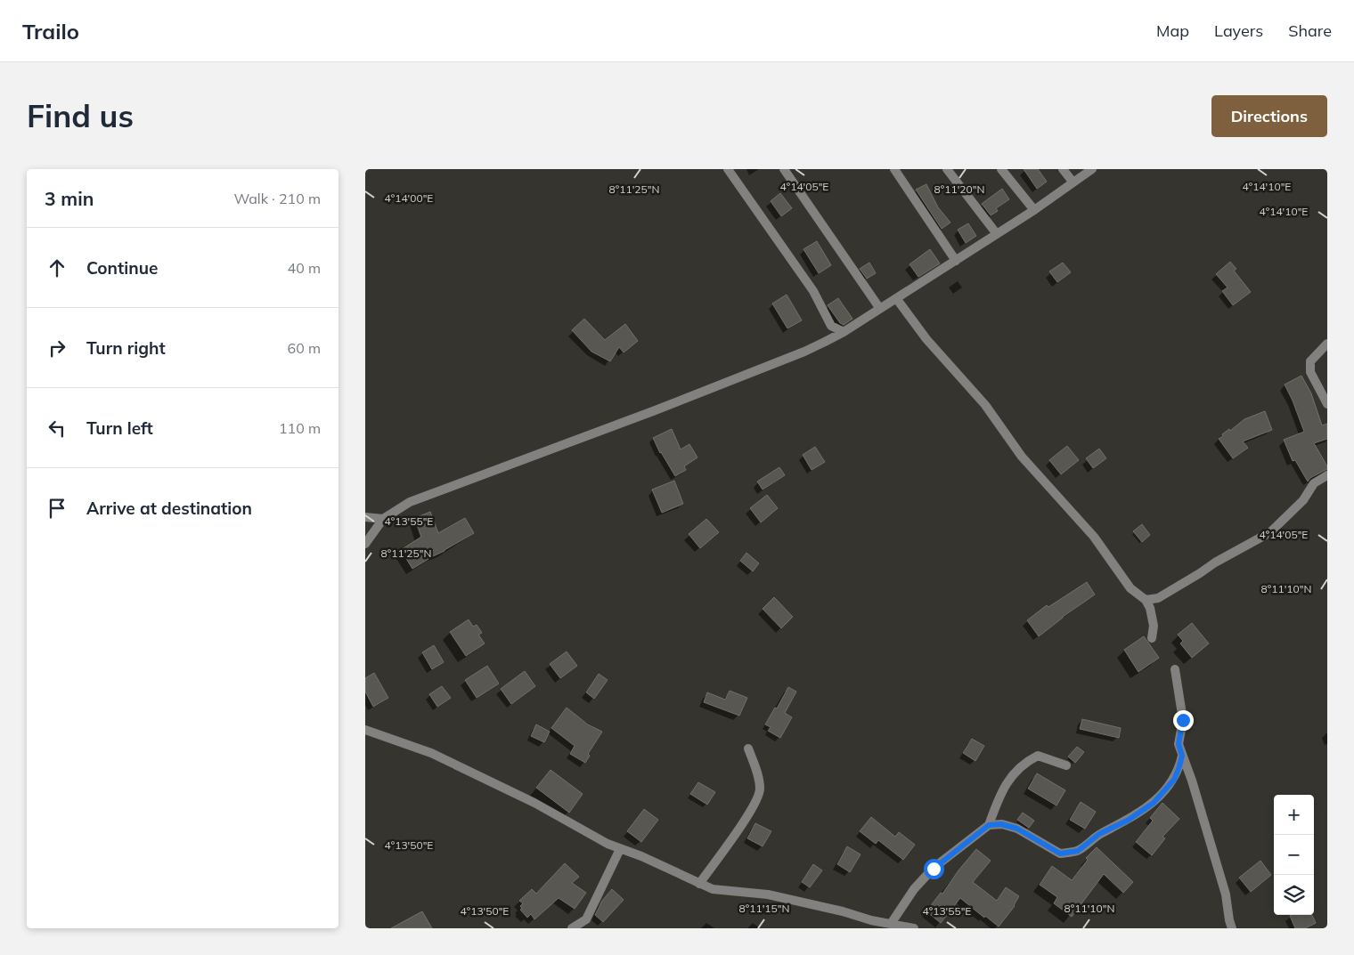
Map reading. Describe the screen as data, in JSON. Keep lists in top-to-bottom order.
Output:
{
  "page": {
    "header": "Trailo",
    "nav": ["Map", "Layers", "Share"],
    "buttons": "Directions",
    "title": "Find us",
    "heading": ["3 min", "Walk · 210 m"],
    "list": [
      ["Continue", "40 m"],
      ["Turn right", "60 m"],
      ["Turn left", "110 m"],
      "Arrive at destination"
    ],
    "map_buttons": ["+", "−"]
  },
  "coordinates": [
    "4°14'05\"E",
    "4°14'10\"E",
    "8°11'25\"N",
    "8°11'20\"N",
    "4°14'00\"E",
    "4°13'55\"E",
    "8°11'10\"N",
    "4°13'50\"E",
    "8°11'15\"N"
  ]
}
